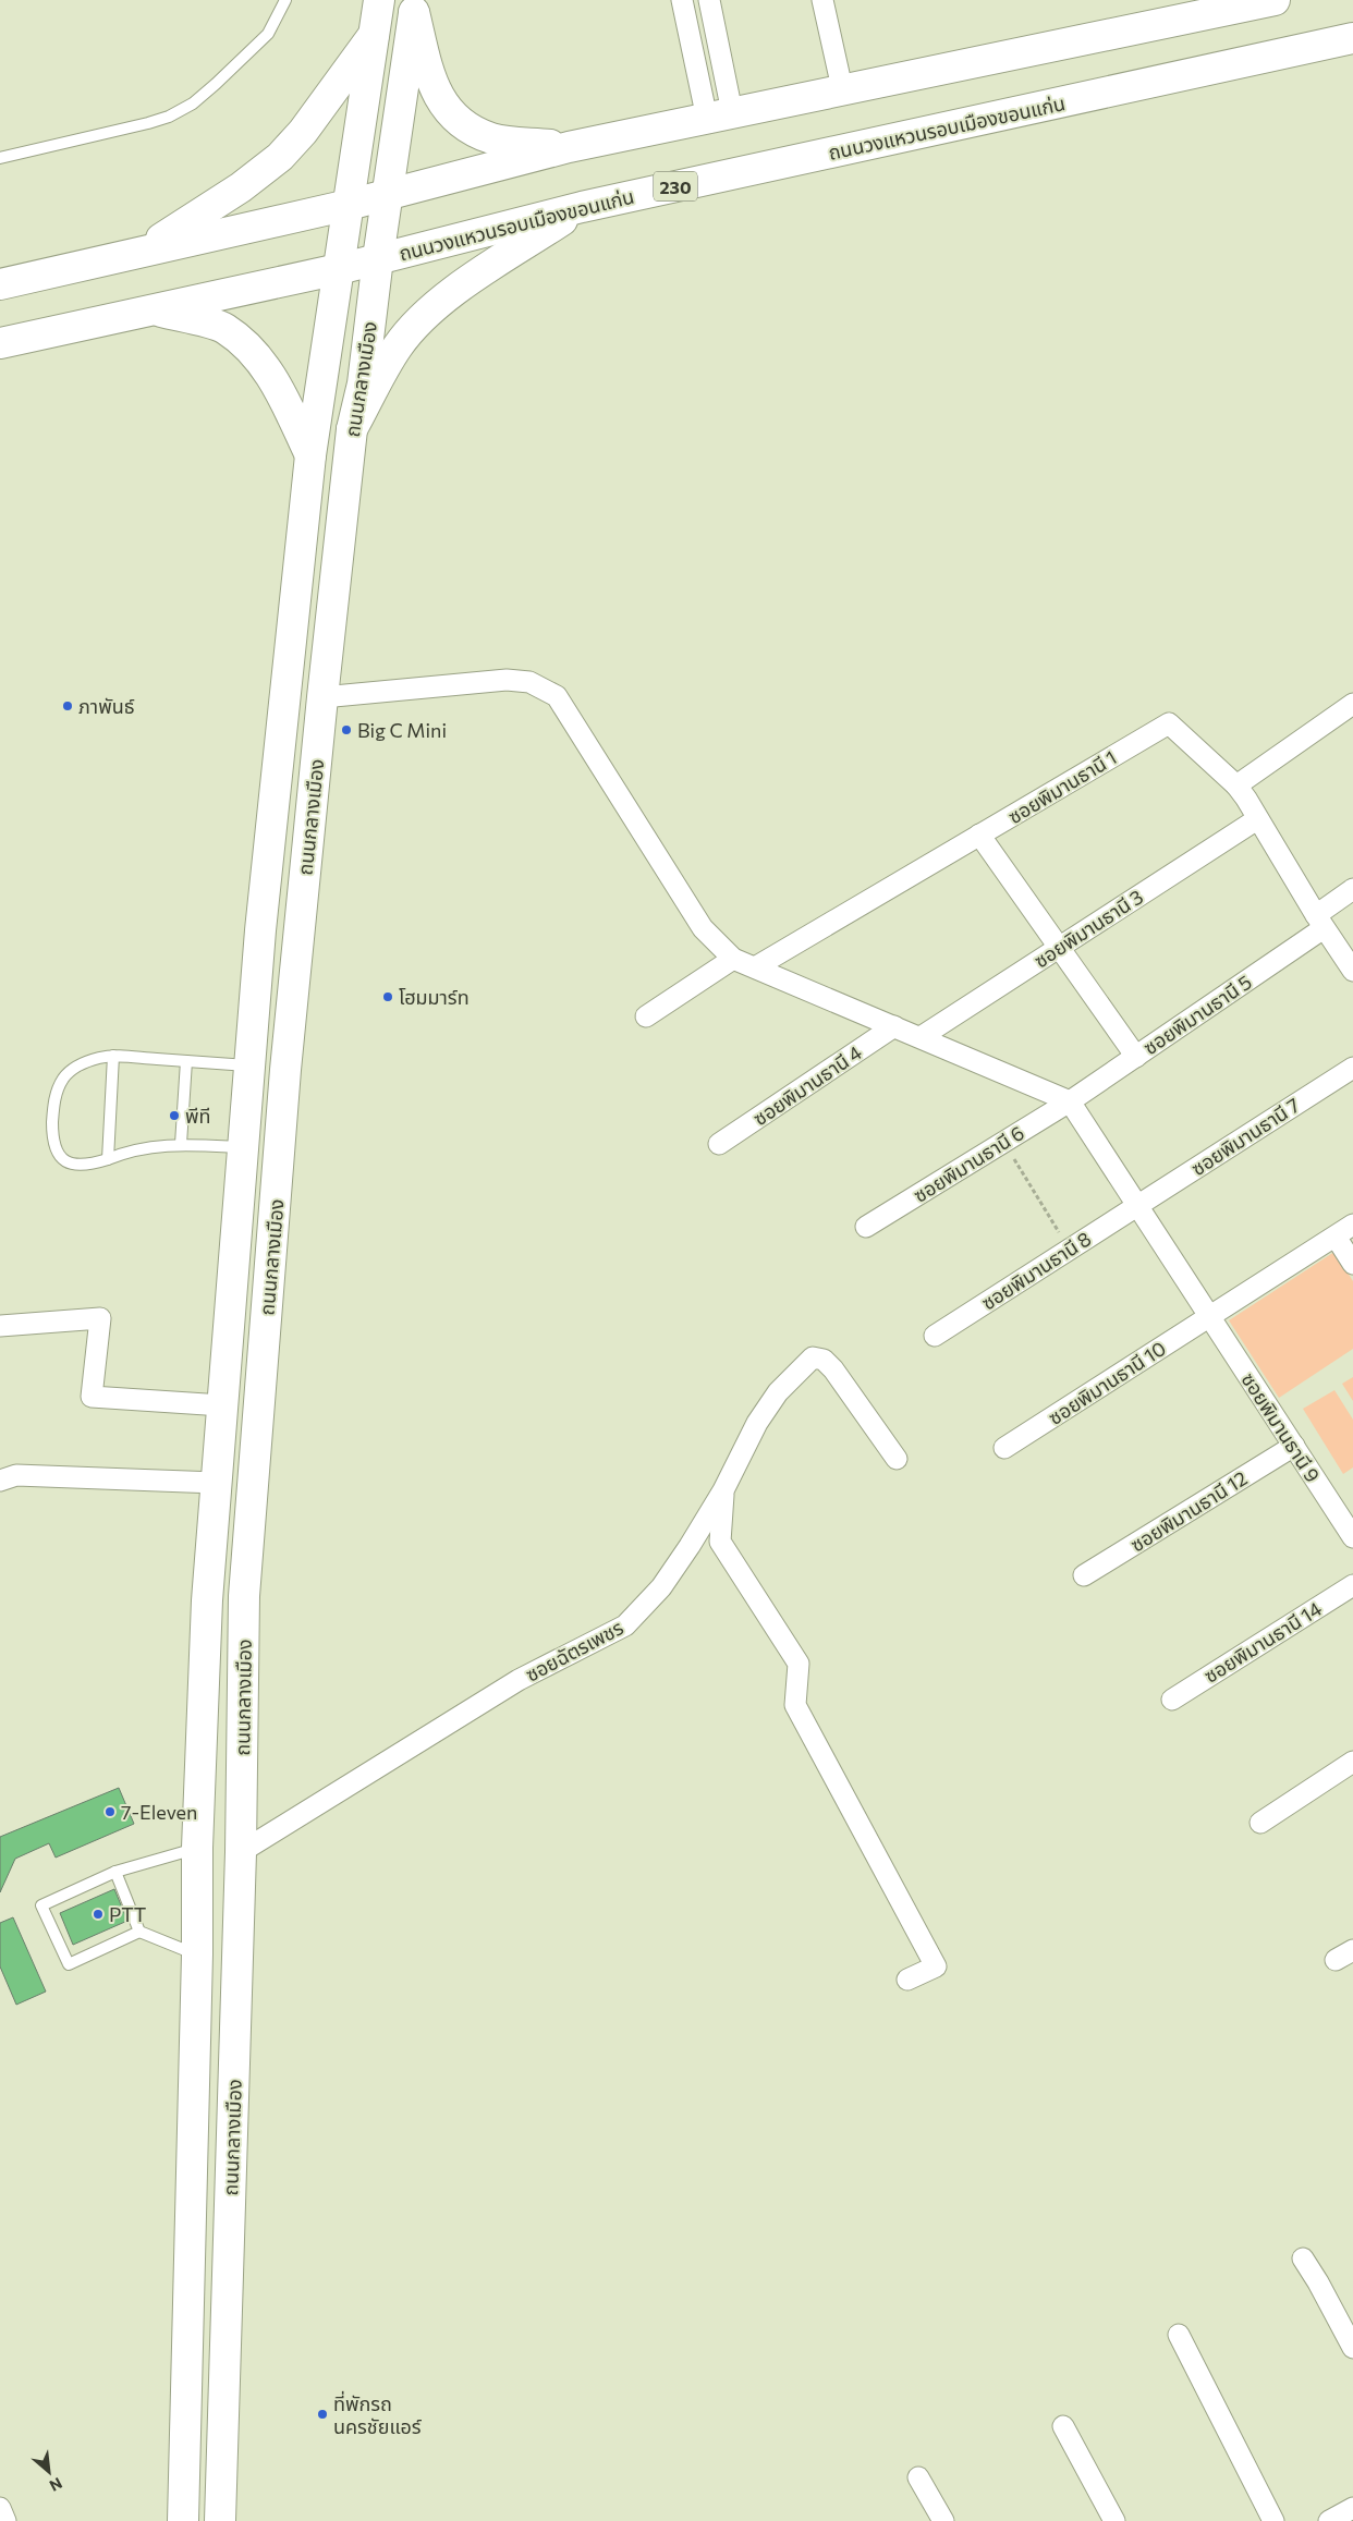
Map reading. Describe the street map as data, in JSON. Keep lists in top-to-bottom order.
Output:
{
  "streets": {
    "main road": ["ถนนวงแหวนรอบเมืองขอนแก่น", "230", "ถนนกลางเมือง"],
    "street": [
      "ซอยพิมานธานี 1",
      "ซอยพิมานธานี 3",
      "ซอยพิมานธานี 5",
      "ซอยพิมานธานี 4",
      "ซอยพิมานธานี 7",
      "ซอยพิมานธานี 6",
      "ซอยพิมานธานี 8",
      "ซอยพิมานธานี 10",
      "ซอยพิมานธานี 9",
      "ซอยพิมานธานี 12",
      "ซอยพิมานธานี 14",
      "ซอยฉัตรเพชร"
    ]
  },
  "crossings": [
    ["ถนนวงแหวนรอบเมืองขอนแก่น", "ถนนกลางเมือง"],
    ["ถนนกลางเมือง", "ซอยฉัตรเพชร"],
    ["ซอยพิมานธานี 5", "ซอยพิมานธานี 6"],
    ["ซอยพิมานธานี 5", "ซอยพิมานธานี 9"],
    ["ซอยพิมานธานี 7", "ซอยพิมานธานี 8"],
    ["ซอยพิมานธานี 7", "ซอยพิมานธานี 9"],
    ["ซอยพิมานธานี 6", "ซอยพิมานธานี 9"],
    ["ซอยพิมานธานี 8", "ซอยพิมานธานี 9"],
    ["ซอยพิมานธานี 10", "ซอยพิมานธานี 9"],
    ["ซอยพิมานธานี 9", "ซอยพิมานธานี 12"]
  ],
  "places": [
    "ภาพันธ์",
    "Big C Mini",
    "โฮมมาร์ท",
    "พีที",
    "7-Eleven",
    "PTT",
    "ที่พักรถ นครชัยแอร์"
  ],
  "north": "bottom right"
}
